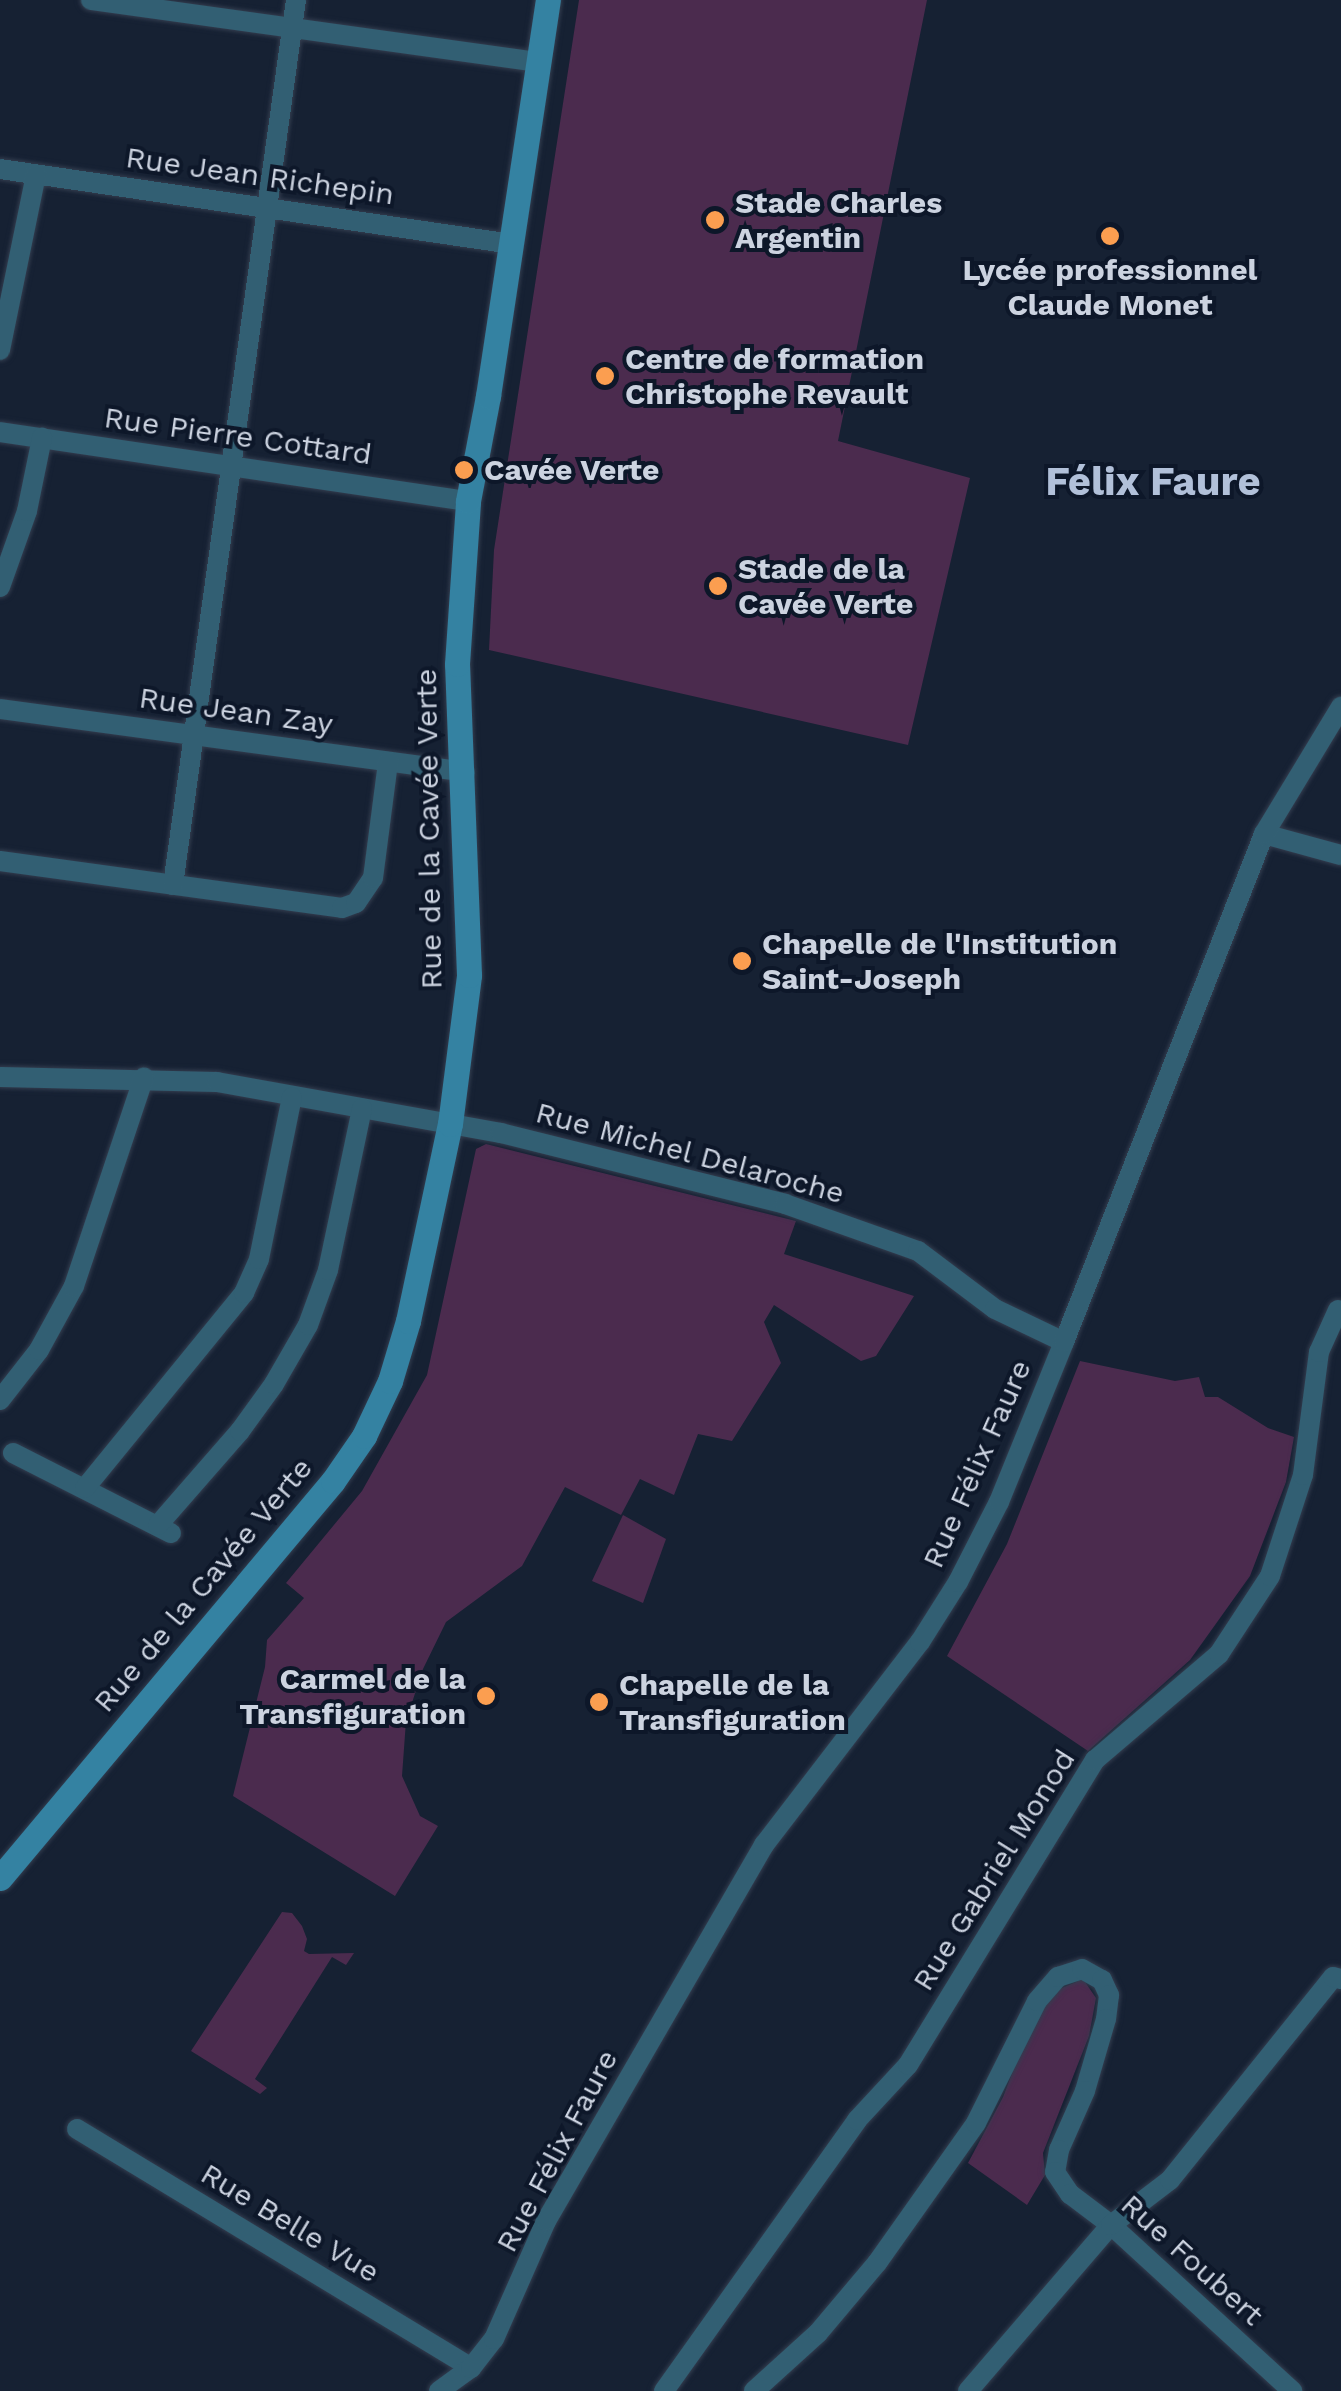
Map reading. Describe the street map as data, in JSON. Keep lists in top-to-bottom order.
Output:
{
  "streets": {
    "street": [
      "Rue Jean Richepin",
      "Rue Pierre Cottard",
      "Rue Jean Zay",
      "Rue de la Cavée Verte",
      "Rue Michel Delaroche",
      "Rue Félix Faure",
      "Rue Gabriel Monod",
      "Rue Belle Vue",
      "Rue Foubert"
    ]
  },
  "crossings": [
    ["Rue Jean Richepin", "Rue de la Cavée Verte"],
    ["Rue Pierre Cottard", "Rue de la Cavée Verte"],
    ["Rue Jean Zay", "Rue de la Cavée Verte"],
    ["Rue de la Cavée Verte", "Rue Michel Delaroche"],
    ["Rue Michel Delaroche", "Rue Félix Faure"],
    ["Rue Félix Faure", "Rue Belle Vue"]
  ],
  "districts": ["Félix Faure"],
  "places": [
    "Stade Charles Argentin",
    "Lycée professionnel Claude Monet",
    "Centre de formation Christophe Revault",
    "Cavée Verte",
    "Stade de la Cavée Verte",
    "Chapelle de l'Institution Saint-Joseph",
    "Carmel de la Transfiguration",
    "Chapelle de la Transfiguration"
  ]
}
